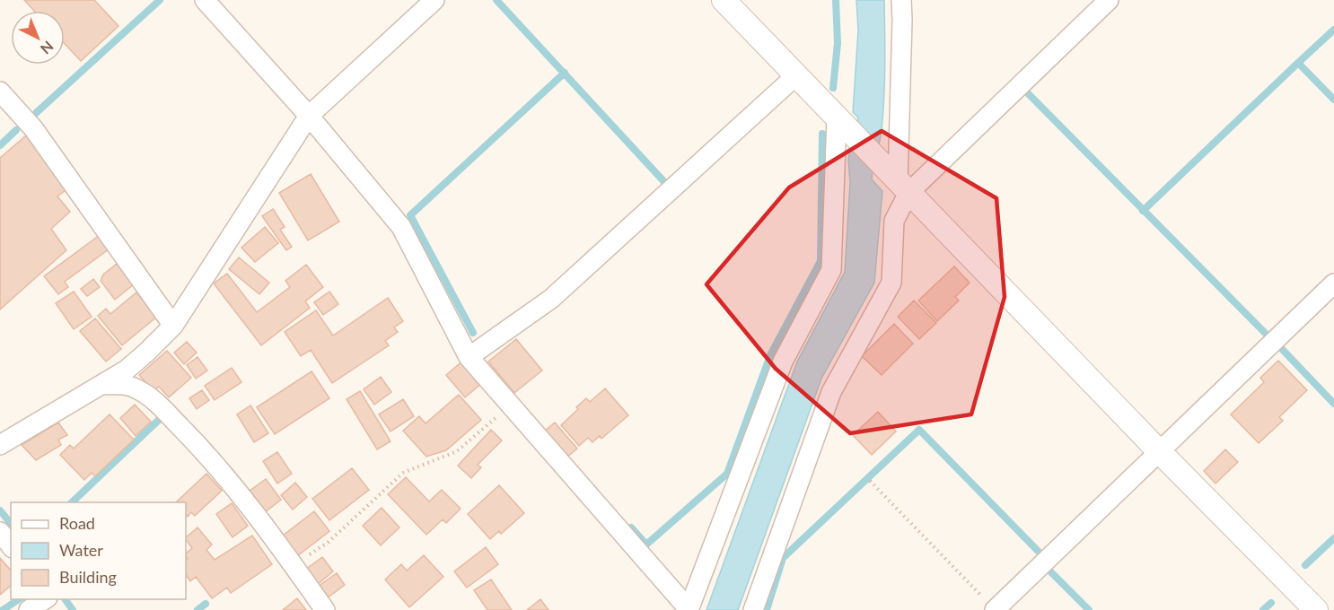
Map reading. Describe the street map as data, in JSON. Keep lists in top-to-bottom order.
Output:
{
  "legend": ["Road", "Water", "Building"],
  "north": "bottom right"
}
